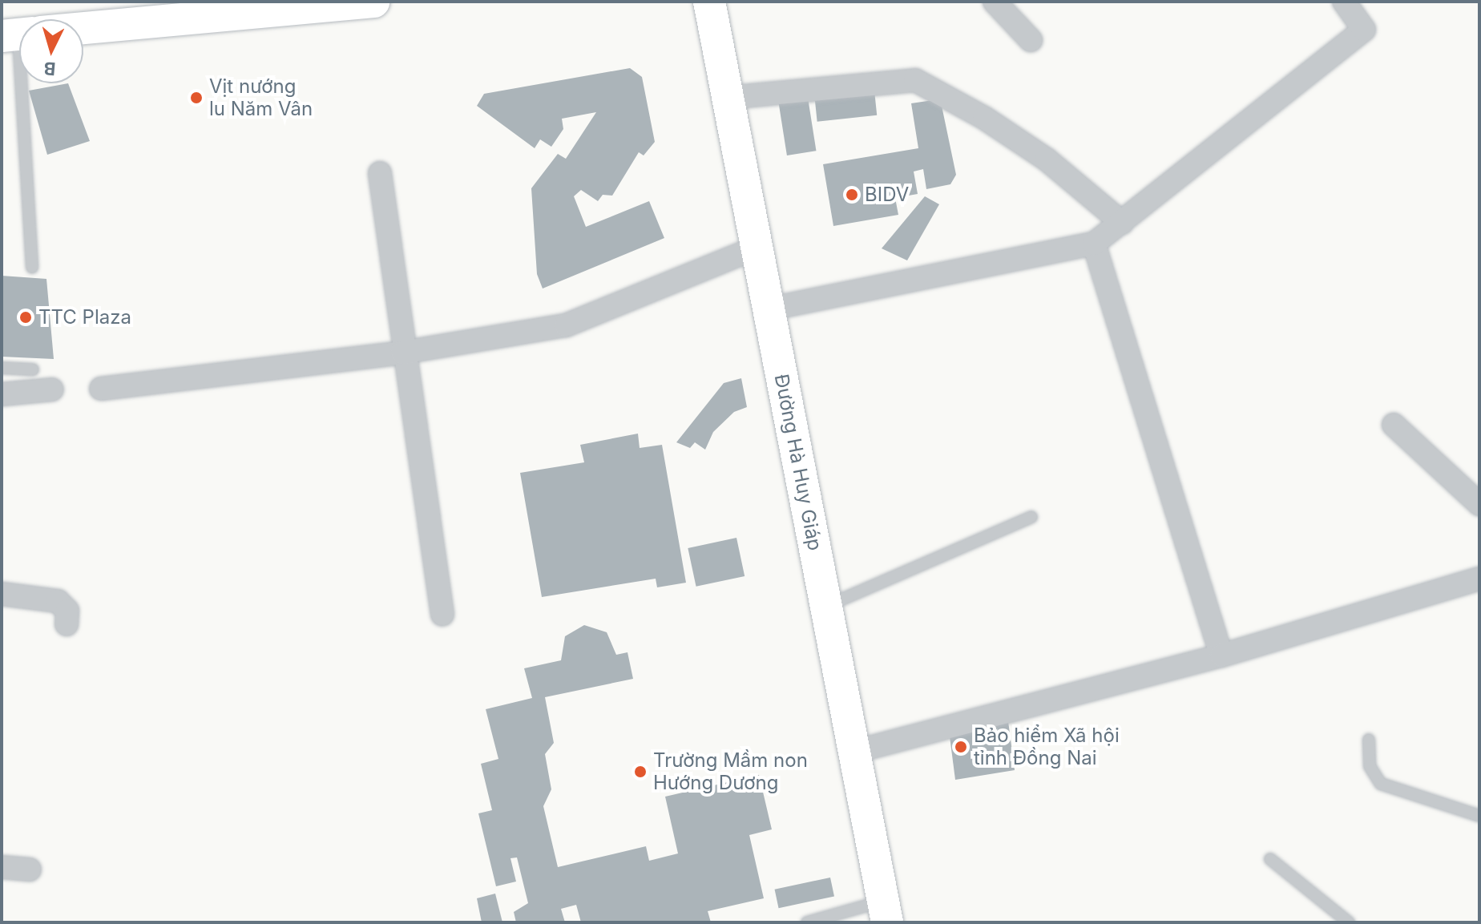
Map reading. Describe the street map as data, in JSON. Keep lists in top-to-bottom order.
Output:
{
  "streets": {
    "main road": ["Đường Hà Huy Giáp"]
  },
  "places": [
    "Vịt nướng lu Năm Vân",
    "BIDV",
    "TTC Plaza",
    "Bảo hiểm Xã hội tỉnh Đồng Nai",
    "Trường Mầm non Hướng Dương"
  ],
  "north": "bottom"
}
